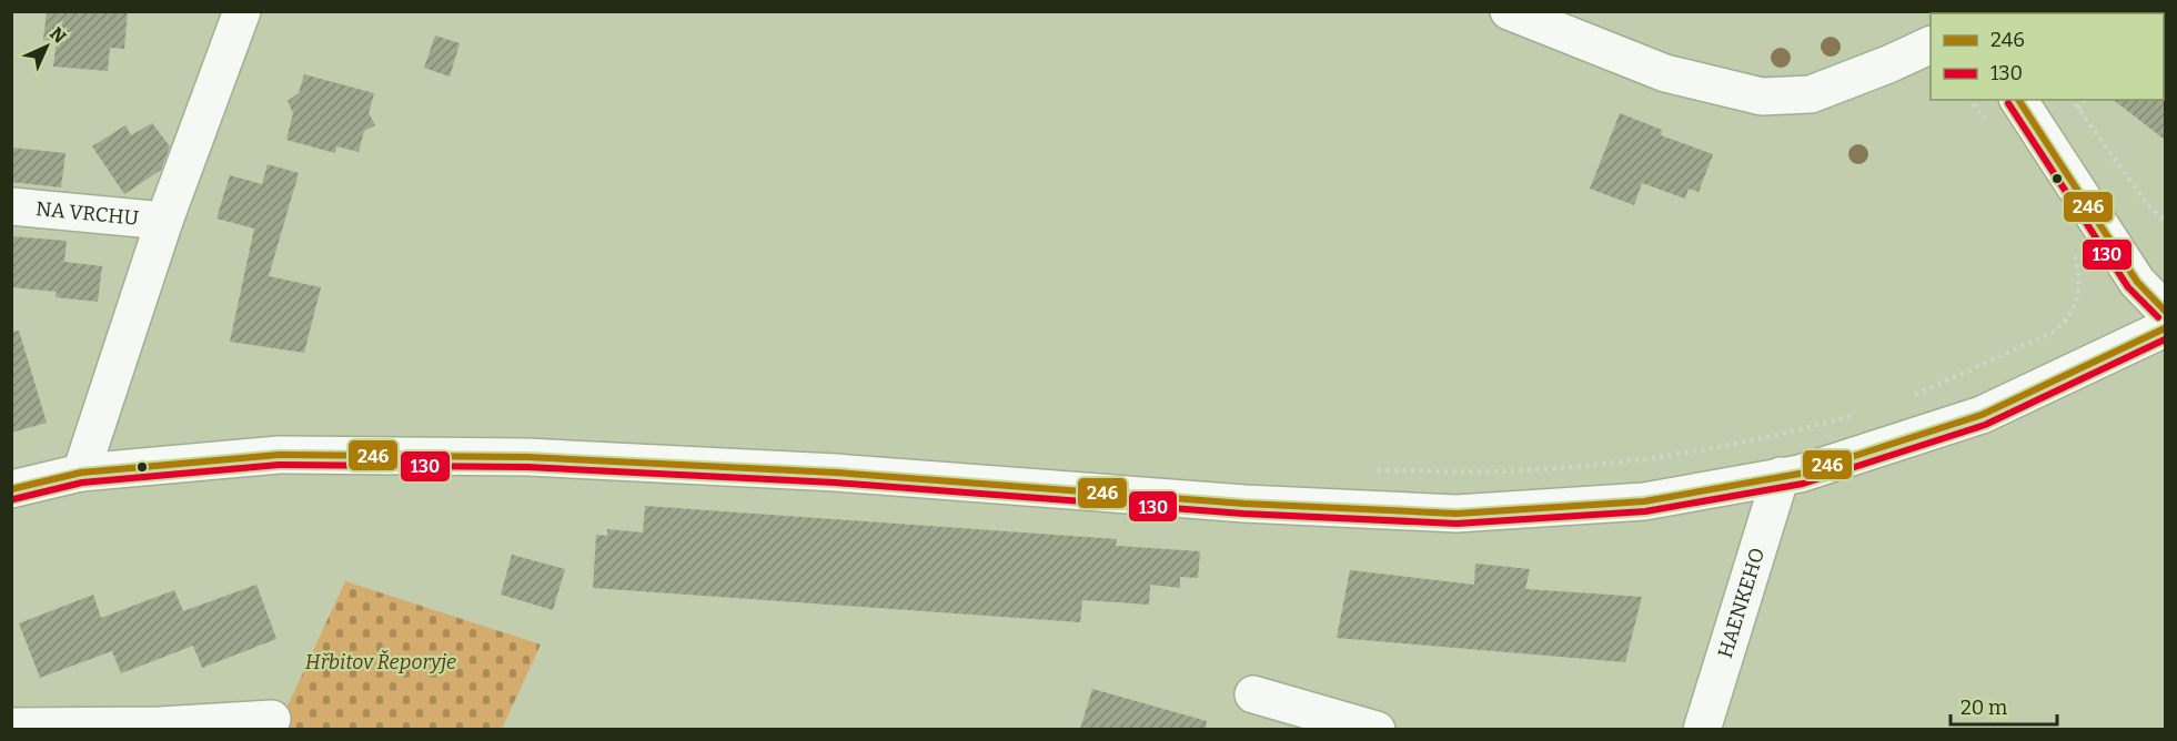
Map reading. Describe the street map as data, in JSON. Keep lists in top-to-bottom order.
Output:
{
  "streets": {
    "street": ["NA VRCHU", "HAENKEHO"]
  },
  "parks": ["Hřbitov Řeporyje"],
  "lines": ["transit line 246", "transit line 130"],
  "legend": ["246", "130"],
  "scale_bar": "20 m",
  "north": "top right"
}
